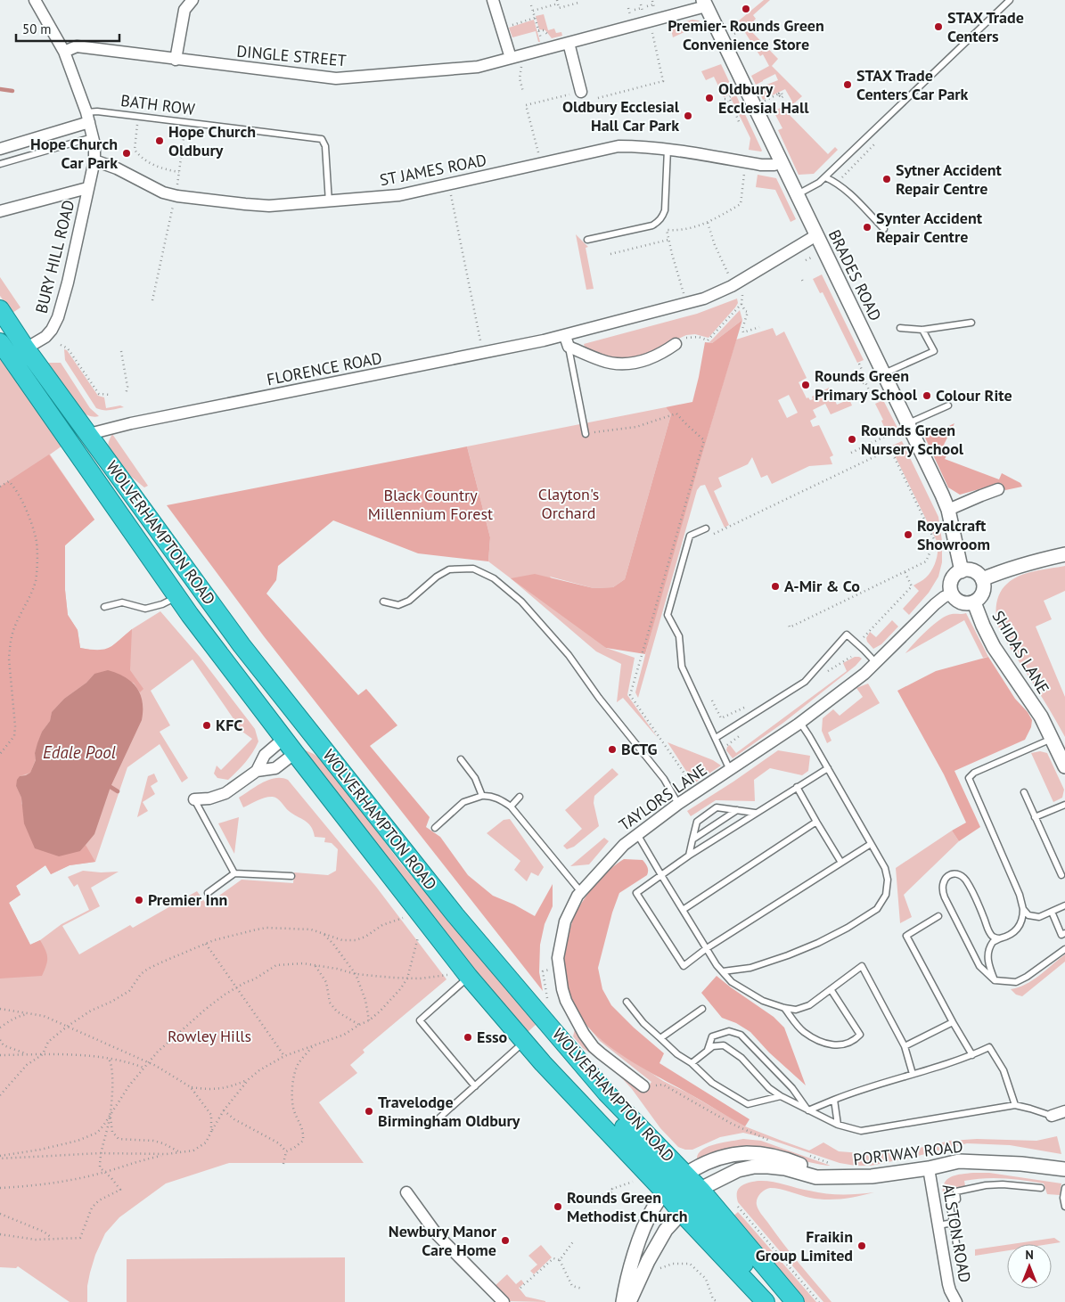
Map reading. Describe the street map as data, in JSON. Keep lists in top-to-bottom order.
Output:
{
  "streets": {
    "highway": ["WOLVERHAMPTON ROAD"],
    "street": [
      "DINGLE STREET",
      "ST JAMES ROAD",
      "BURY HILL ROAD",
      "BRADES ROAD",
      "FLORENCE ROAD",
      "SHIDAS LANE",
      "TAYLORS LANE",
      "PORTWAY ROAD",
      "ALSTON ROAD"
    ],
    "lane": ["BATH ROW"]
  },
  "crossings": [
    ["DINGLE STREET", "BURY HILL ROAD"],
    ["DINGLE STREET", "BRADES ROAD"],
    ["BATH ROW", "ST JAMES ROAD"],
    ["BATH ROW", "BURY HILL ROAD"],
    ["ST JAMES ROAD", "BURY HILL ROAD"],
    ["ST JAMES ROAD", "BRADES ROAD"],
    ["BURY HILL ROAD", "WOLVERHAMPTON ROAD"],
    ["BRADES ROAD", "FLORENCE ROAD"],
    ["BRADES ROAD", "SHIDAS LANE"],
    ["BRADES ROAD", "TAYLORS LANE"],
    ["FLORENCE ROAD", "WOLVERHAMPTON ROAD"],
    ["WOLVERHAMPTON ROAD", "PORTWAY ROAD"],
    ["SHIDAS LANE", "TAYLORS LANE"],
    ["PORTWAY ROAD", "ALSTON ROAD"]
  ],
  "water": ["Edale Pool"],
  "parks": ["Clayton's Orchard", "Black Country Millennium Forest", "Rowley Hills"],
  "places": [
    "Premier- Rounds Green Convenience Store",
    "STAX Trade Centers",
    "STAX Trade Centers Car Park",
    "Oldbury Ecclesial Hall",
    "Oldbury Ecclesial Hall Car Park",
    "Hope Church Oldbury",
    "Hope Church Car Park",
    "Sytner Accident Repair Centre",
    "Synter Accident Repair Centre",
    "Rounds Green Primary School",
    "Colour Rite",
    "Rounds Green Nursery School",
    "Royalcraft Showroom",
    "A-Mir & Co",
    "KFC",
    "BCTG",
    "Premier Inn",
    "Esso",
    "Travelodge Birmingham Oldbury",
    "Rounds Green Methodist Church",
    "Newbury Manor Care Home",
    "Fraikin Group Limited"
  ],
  "scale_bar": "50 m",
  "north": "top"
}
